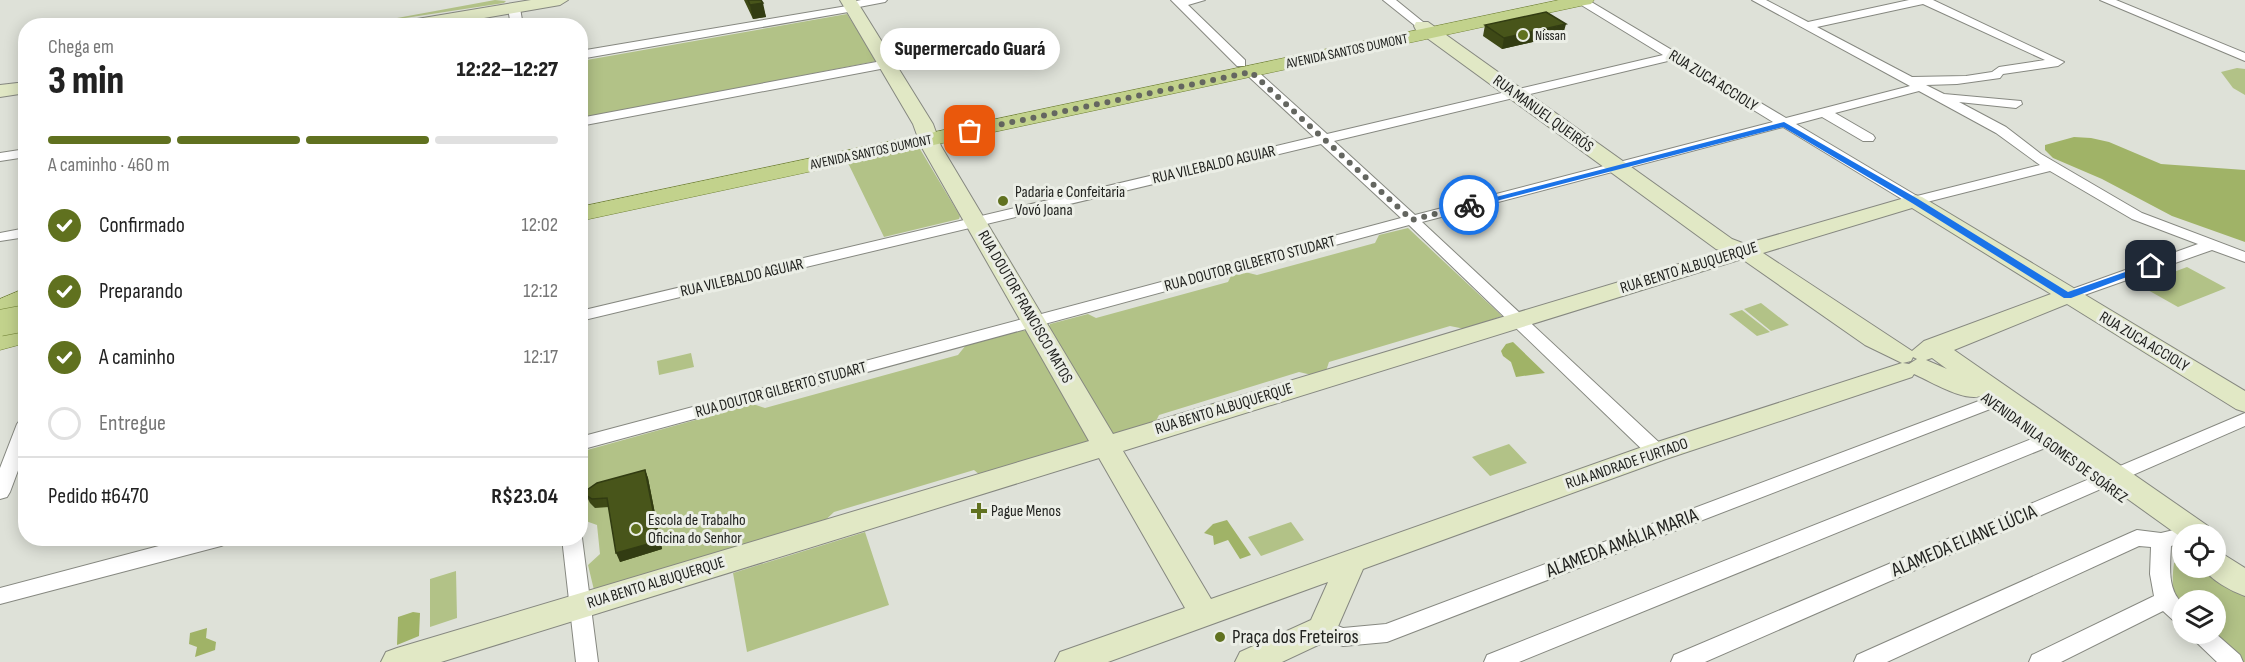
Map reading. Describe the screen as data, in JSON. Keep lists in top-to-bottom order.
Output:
{
  "streets": {
    "main road": ["AVENIDA SANTOS DUMONT"],
    "street": [
      "RUA ZUCA ACCIOLY",
      "RUA MANUEL QUEIRÓS",
      "RUA VILEBALDO AGUIAR",
      "RUA DOUTOR GILBERTO STUDART",
      "RUA BENTO ALBUQUERQUE",
      "RUA DOUTOR FRANCISCO MATOS",
      "AVENIDA NILA GOMES DE SOÁREZ",
      "RUA ANDRADE FURTADO",
      "ALAMEDA ELIANE LÚCIA",
      "ALAMEDA AMÁLIA MARIA"
    ]
  },
  "crossings": [
    ["AVENIDA SANTOS DUMONT", "RUA ZUCA ACCIOLY"],
    ["AVENIDA SANTOS DUMONT", "RUA MANUEL QUEIRÓS"],
    ["AVENIDA SANTOS DUMONT", "RUA DOUTOR FRANCISCO MATOS"],
    ["RUA ZUCA ACCIOLY", "RUA VILEBALDO AGUIAR"],
    ["RUA ZUCA ACCIOLY", "RUA DOUTOR GILBERTO STUDART"],
    ["RUA ZUCA ACCIOLY", "RUA BENTO ALBUQUERQUE"],
    ["RUA ZUCA ACCIOLY", "RUA ANDRADE FURTADO"],
    ["RUA MANUEL QUEIRÓS", "RUA VILEBALDO AGUIAR"],
    ["RUA MANUEL QUEIRÓS", "RUA DOUTOR GILBERTO STUDART"],
    ["RUA MANUEL QUEIRÓS", "RUA BENTO ALBUQUERQUE"],
    ["RUA MANUEL QUEIRÓS", "AVENIDA NILA GOMES DE SOÁREZ"],
    ["RUA MANUEL QUEIRÓS", "RUA ANDRADE FURTADO"],
    ["RUA VILEBALDO AGUIAR", "RUA DOUTOR FRANCISCO MATOS"],
    ["RUA DOUTOR GILBERTO STUDART", "RUA DOUTOR FRANCISCO MATOS"],
    ["RUA BENTO ALBUQUERQUE", "RUA DOUTOR FRANCISCO MATOS"],
    ["RUA DOUTOR FRANCISCO MATOS", "RUA ANDRADE FURTADO"],
    ["AVENIDA NILA GOMES DE SOÁREZ", "RUA ANDRADE FURTADO"],
    ["AVENIDA NILA GOMES DE SOÁREZ", "ALAMEDA ELIANE LÚCIA"],
    ["AVENIDA NILA GOMES DE SOÁREZ", "ALAMEDA AMÁLIA MARIA"]
  ],
  "places": {
    "other": [
      "Nissan",
      "Supermercado Guará",
      "Padaria e Confeitaria Vovó Joana",
      "Escola de Trabalho Oficina do Senhor",
      "Praça dos Freteiros"
    ],
    "health": ["Pague Menos"]
  },
  "page": {
    "heading": ["3 min", "Chega em", "12:22–12:27"],
    "panel": ["Pedido #6470", "R$23.04"],
    "bubble": "Supermercado Guará",
    "bar": "A caminho · 460 m",
    "list": [
      ["Confirmado", "12:02"],
      ["Preparando", "12:12"],
      ["A caminho", "12:17"],
      "Entregue"
    ]
  }
}
